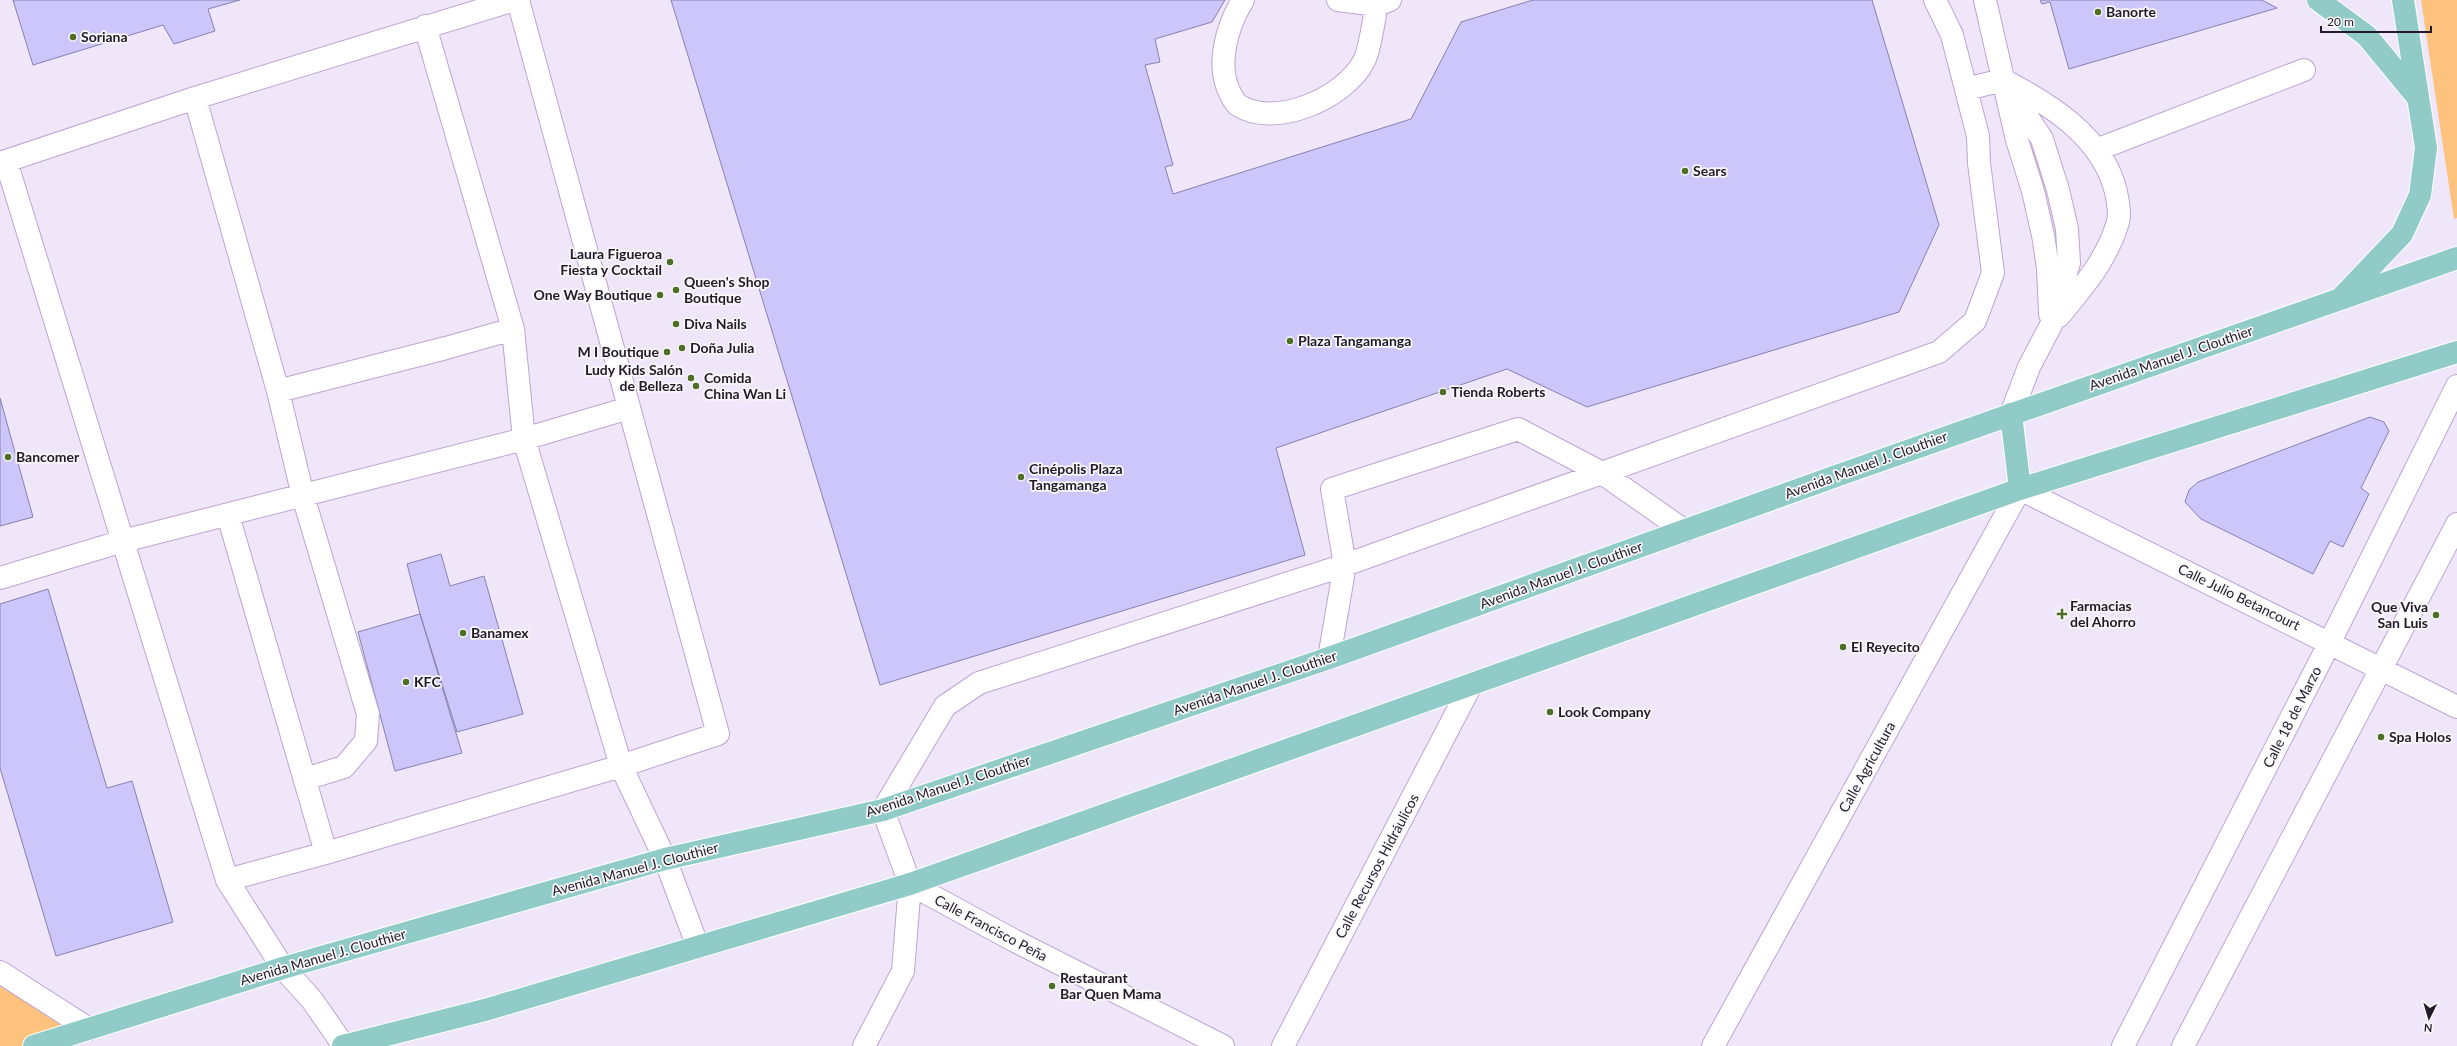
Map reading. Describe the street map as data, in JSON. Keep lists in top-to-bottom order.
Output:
{
  "streets": {
    "main road": ["Avenida Manuel J. Clouthier"],
    "street": [
      "Calle Julio Betancourt",
      "Calle 18 de Marzo",
      "Calle Agricultura",
      "Calle Recursos Hidráulicos",
      "Calle Francisco Peña"
    ]
  },
  "crossings": [
    ["Calle Julio Betancourt", "Calle 18 de Marzo"],
    ["Calle Julio Betancourt", "Calle Agricultura"]
  ],
  "places": {
    "other": [
      "Banorte",
      "Soriana",
      "Sears",
      "Laura Figueroa Fiesta y Cocktail",
      "Queen's Shop Boutique",
      "One Way Boutique",
      "Diva Nails",
      "Plaza Tangamanga",
      "Doña Julia",
      "M I Boutique",
      "Ludy Kids Salón de Belleza",
      "Comida China Wan Li",
      "Tienda Roberts",
      "Bancomer",
      "Cinépolis Plaza Tangamanga",
      "Que Viva San Luis",
      "Banamex",
      "El Reyecito",
      "KFC",
      "Look Company",
      "Spa Holos",
      "Restaurant Bar Quen Mama"
    ],
    "health": ["Farmacias del Ahorro"]
  },
  "scale_bar": "20 m",
  "north": "bottom"
}
